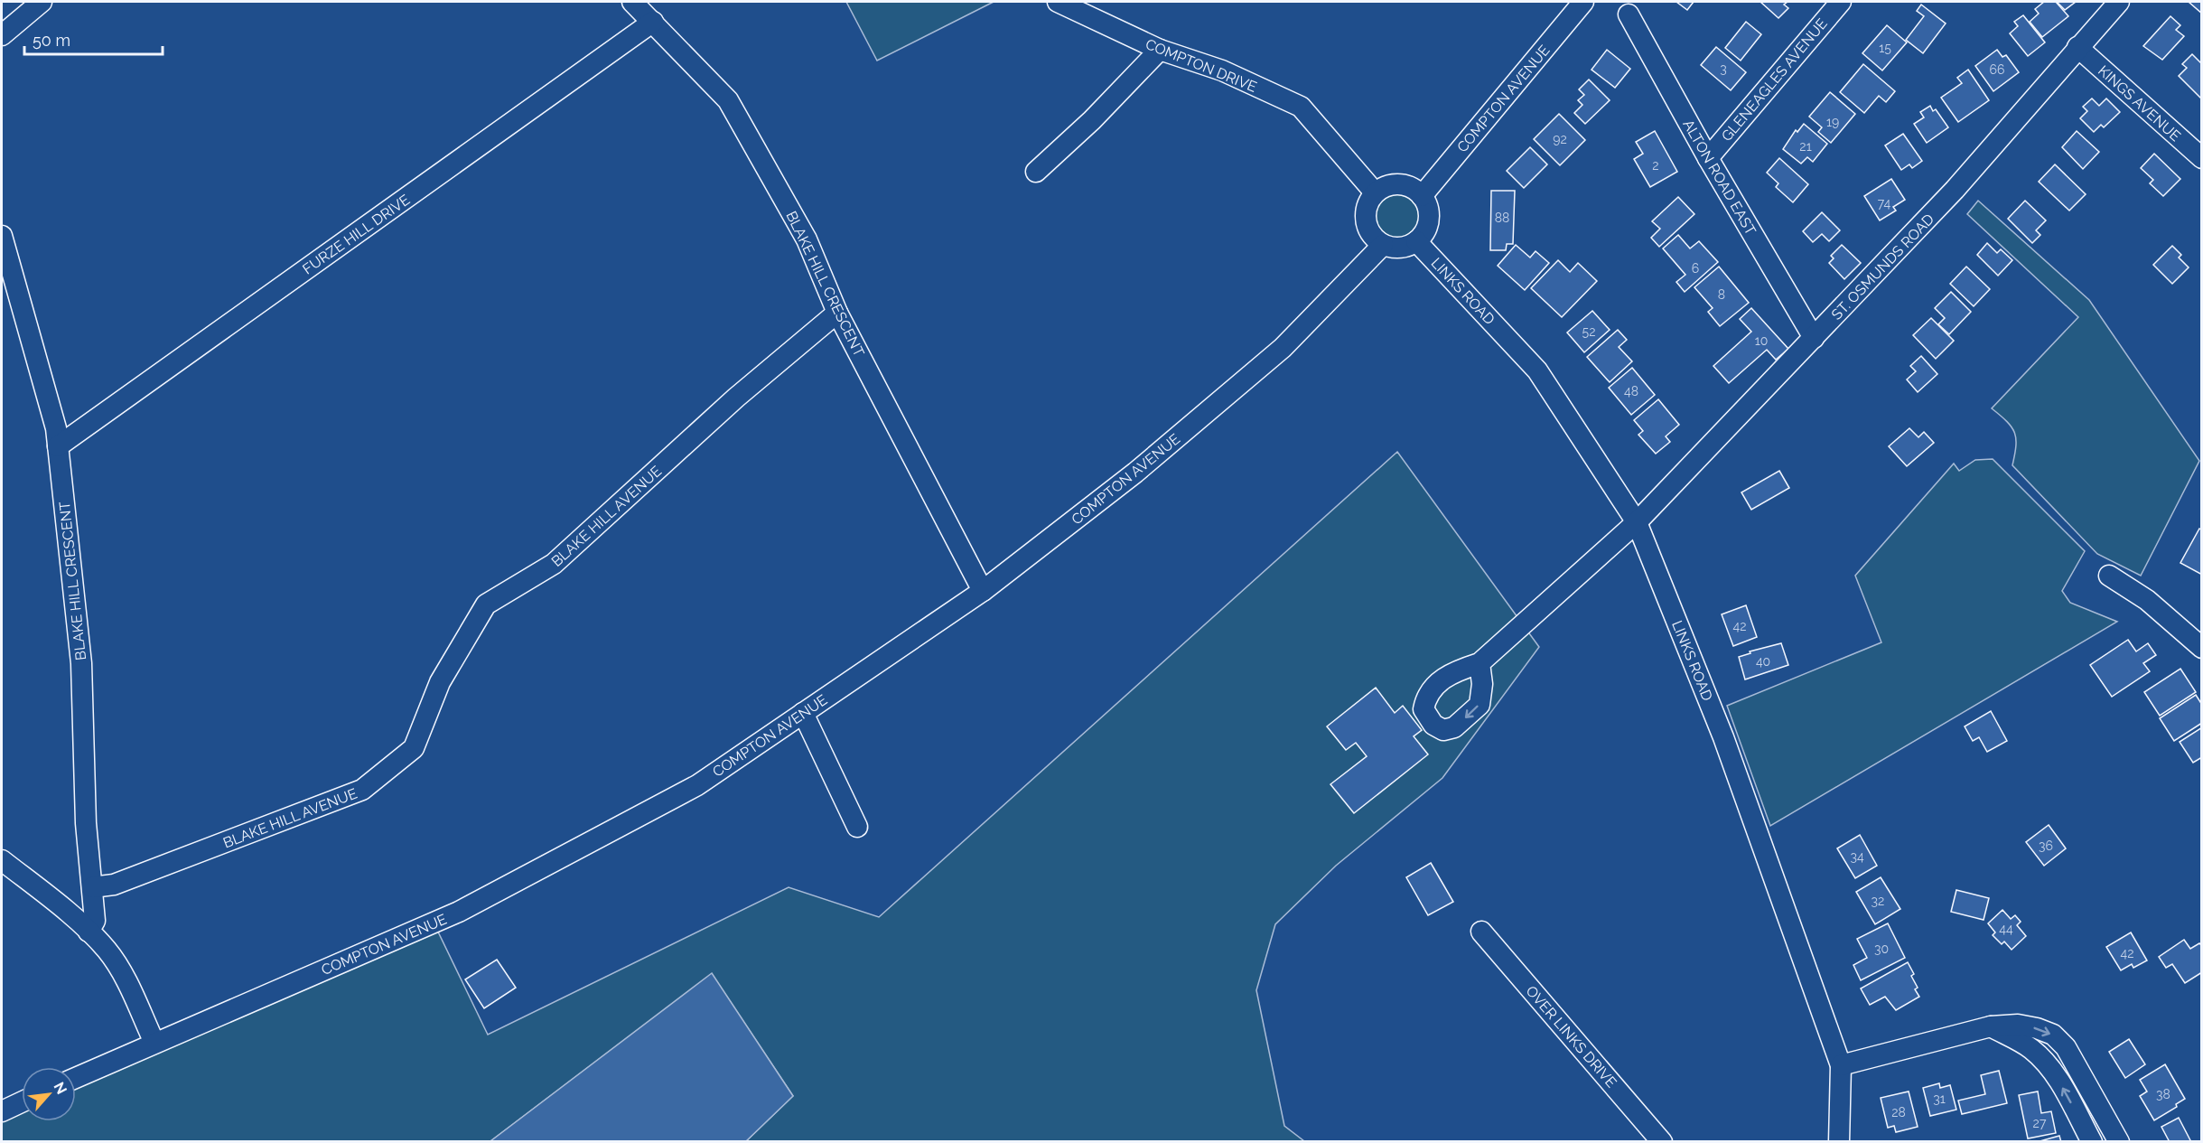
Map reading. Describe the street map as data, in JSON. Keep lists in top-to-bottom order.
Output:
{
  "streets": {
    "street": [
      "COMPTON DRIVE",
      "GLENEAGLES AVENUE",
      "COMPTON AVENUE",
      "KINGS AVENUE",
      "ALTON ROAD EAST",
      "FURZE HILL DRIVE",
      "ST. OSMUNDS ROAD",
      "BLAKE HILL CRESCENT",
      "LINKS ROAD",
      "BLAKE HILL AVENUE",
      "OVER LINKS DRIVE"
    ]
  },
  "crossings": [
    ["COMPTON DRIVE", "COMPTON AVENUE"],
    ["COMPTON DRIVE", "LINKS ROAD"],
    ["GLENEAGLES AVENUE", "ALTON ROAD EAST"],
    ["COMPTON AVENUE", "BLAKE HILL CRESCENT"],
    ["COMPTON AVENUE", "LINKS ROAD"],
    ["KINGS AVENUE", "ST. OSMUNDS ROAD"],
    ["ALTON ROAD EAST", "ST. OSMUNDS ROAD"],
    ["FURZE HILL DRIVE", "BLAKE HILL CRESCENT"],
    ["ST. OSMUNDS ROAD", "LINKS ROAD"],
    ["BLAKE HILL CRESCENT", "BLAKE HILL AVENUE"]
  ],
  "house_numbers": [
    "15",
    "3",
    "66",
    "19",
    "92",
    "21",
    "2",
    "74",
    "88",
    "6",
    "8",
    "52",
    "10",
    "48",
    "42",
    "40",
    "36",
    "34",
    "32",
    "44",
    "30",
    "42",
    "38",
    "31",
    "28",
    "27"
  ],
  "scale_bar": "50 m",
  "north": "top right"
}
